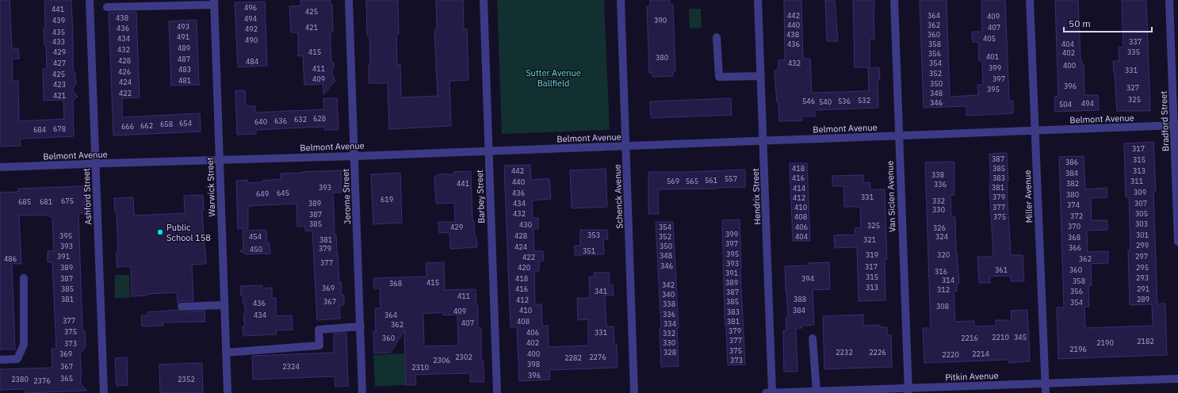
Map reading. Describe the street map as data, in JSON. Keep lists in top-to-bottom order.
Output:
{
  "streets": {
    "street": [
      "Belmont Avenue",
      "Bradford Street",
      "Warwick Street",
      "Ashford Street",
      "Jerome Street",
      "Barbey Street",
      "Schenck Avenue",
      "Hendrix Street",
      "Van Siclen Avenue",
      "Miller Avenue",
      "Pitkin Avenue"
    ]
  },
  "crossings": [
    ["Belmont Avenue", "Bradford Street"],
    ["Belmont Avenue", "Warwick Street"],
    ["Belmont Avenue", "Ashford Street"],
    ["Belmont Avenue", "Jerome Street"],
    ["Belmont Avenue", "Barbey Street"],
    ["Belmont Avenue", "Schenck Avenue"],
    ["Belmont Avenue", "Hendrix Street"],
    ["Belmont Avenue", "Van Siclen Avenue"],
    ["Belmont Avenue", "Miller Avenue"],
    ["Hendrix Street", "Pitkin Avenue"],
    ["Van Siclen Avenue", "Pitkin Avenue"],
    ["Miller Avenue", "Pitkin Avenue"]
  ],
  "parks": ["Sutter Avenue Ballfield"],
  "places": ["Public School 158"],
  "house_numbers": [
    "496",
    "441",
    "425",
    "442",
    "364",
    "409",
    "438",
    "494",
    "439",
    "390",
    "440",
    "362",
    "493",
    "421",
    "407",
    "436",
    "492",
    "435",
    "438",
    "360",
    "491",
    "434",
    "405",
    "490",
    "433",
    "337",
    "436",
    "358",
    "404",
    "489",
    "432",
    "429",
    "415",
    "335",
    "402",
    "356",
    "401",
    "380",
    "487",
    "428",
    "484",
    "427",
    "432",
    "354",
    "400",
    "399",
    "411",
    "483",
    "331",
    "426",
    "352",
    "425",
    "409",
    "397",
    "481",
    "424",
    "350",
    "423",
    "396",
    "327",
    "395",
    "422",
    "348",
    "421",
    "325",
    "532",
    "546",
    "536",
    "540",
    "346",
    "494",
    "504",
    "628",
    "632",
    "636",
    "640",
    "654",
    "658",
    "662",
    "666",
    "678",
    "684",
    "317",
    "387",
    "315",
    "386",
    "418",
    "385",
    "442",
    "313",
    "384",
    "338",
    "416",
    "383",
    "557",
    "561",
    "569",
    "565",
    "311",
    "440",
    "441",
    "382",
    "336",
    "393",
    "381",
    "414",
    "309",
    "645",
    "436",
    "649",
    "380",
    "331",
    "379",
    "412",
    "619",
    "675",
    "332",
    "685",
    "681",
    "389",
    "434",
    "307",
    "374",
    "410",
    "377",
    "330",
    "432",
    "305",
    "387",
    "372",
    "408",
    "375",
    "385",
    "303",
    "430",
    "325",
    "370",
    "429",
    "354",
    "406",
    "326",
    "399",
    "353",
    "301",
    "395",
    "428",
    "454",
    "352",
    "404",
    "324",
    "368",
    "381",
    "321",
    "397",
    "299",
    "393",
    "350",
    "424",
    "366",
    "379",
    "450",
    "351",
    "395",
    "319",
    "320",
    "348",
    "391",
    "297",
    "422",
    "486",
    "362",
    "377",
    "393",
    "346",
    "317",
    "389",
    "420",
    "295",
    "361",
    "360",
    "316",
    "391",
    "315",
    "293",
    "387",
    "418",
    "394",
    "314",
    "358",
    "415",
    "389",
    "368",
    "342",
    "313",
    "369",
    "385",
    "416",
    "291",
    "312",
    "341",
    "356",
    "387",
    "340",
    "411",
    "381",
    "388",
    "289",
    "412",
    "367",
    "385",
    "354",
    "436",
    "338",
    "308",
    "410",
    "384",
    "409",
    "383",
    "336",
    "434",
    "364",
    "377",
    "408",
    "381",
    "407",
    "334",
    "362",
    "379",
    "375",
    "406",
    "331",
    "332",
    "2210",
    "345",
    "360",
    "2216",
    "377",
    "2182",
    "402",
    "330",
    "2190",
    "373",
    "2196",
    "375",
    "328",
    "2232",
    "2226",
    "369",
    "400",
    "2214",
    "2220",
    "2302",
    "2276",
    "2282",
    "2306",
    "373",
    "398",
    "367",
    "2324",
    "2310",
    "396",
    "365",
    "2380",
    "2352",
    "2376"
  ],
  "scale_bar": "50 m"
}
